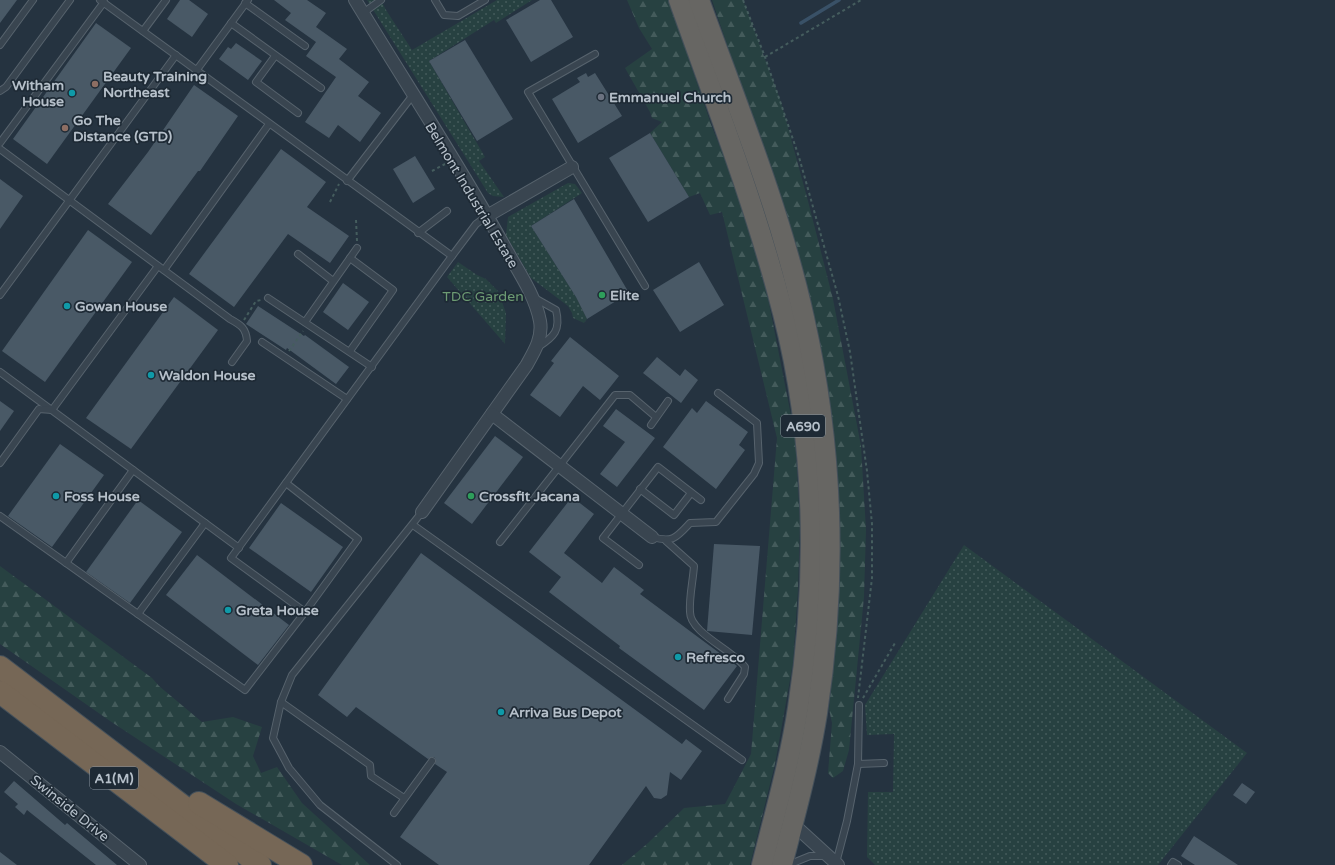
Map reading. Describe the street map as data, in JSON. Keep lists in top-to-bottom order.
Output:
{
  "streets": {
    "highway": ["A690", "A1(M)"],
    "street": ["Belmont Industrial Estate", "Swinside Drive"]
  },
  "parks": ["TDC Garden"],
  "places": [
    "Beauty Training Northeast",
    "Witham House",
    "Emmanuel Church",
    "Go The Distance (GTD)",
    "Elite",
    "Gowan House",
    "Waldon House",
    "Foss House",
    "Crossfit Jacana",
    "Greta House",
    "Refresco",
    "Arriva Bus Depot"
  ]
}
